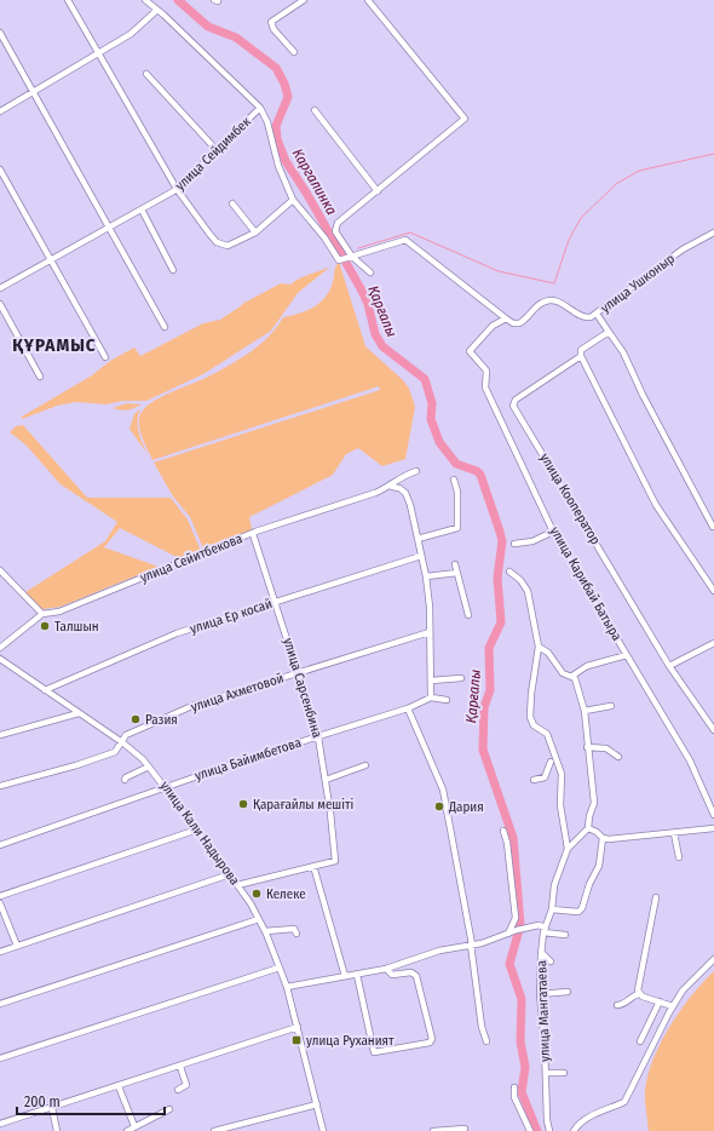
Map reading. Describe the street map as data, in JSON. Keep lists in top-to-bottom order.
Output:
{
  "streets": {
    "street": [
      "улица Сейдимбек",
      "улица Ушконыр",
      "улица Кооператор",
      "улица Сейитбекова",
      "улица Карибай Батыра",
      "улица Ер косай",
      "улица Сарсенбина",
      "улица Ахметовой",
      "улица Байимбетова",
      "улица Кали Надырова",
      "улица Мангатаева"
    ]
  },
  "crossings": [
    ["улица Ушконыр", "улица Карибай Батыра"],
    ["улица Сейитбекова", "улица Сарсенбина"],
    ["улица Ер косай", "улица Сарсенбина"],
    ["улица Ер косай", "улица Кали Надырова"],
    ["улица Сарсенбина", "улица Ахметовой"],
    ["улица Сарсенбина", "улица Байимбетова"],
    ["улица Сарсенбина", "улица Кали Надырова"],
    ["улица Ахметовой", "улица Кали Надырова"],
    ["улица Байимбетова", "улица Кали Надырова"]
  ],
  "districts": ["ҚҰРАМЫС"],
  "water": ["Каргалинка", "Қарғалы"],
  "places": {
    "other": [
      "Талшын",
      "Разия",
      "Қарағайлы мешіті",
      "Дария",
      "Келеке"
    ],
    "transit": ["улица Руханият"]
  },
  "scale_bar": "200 m"
}
